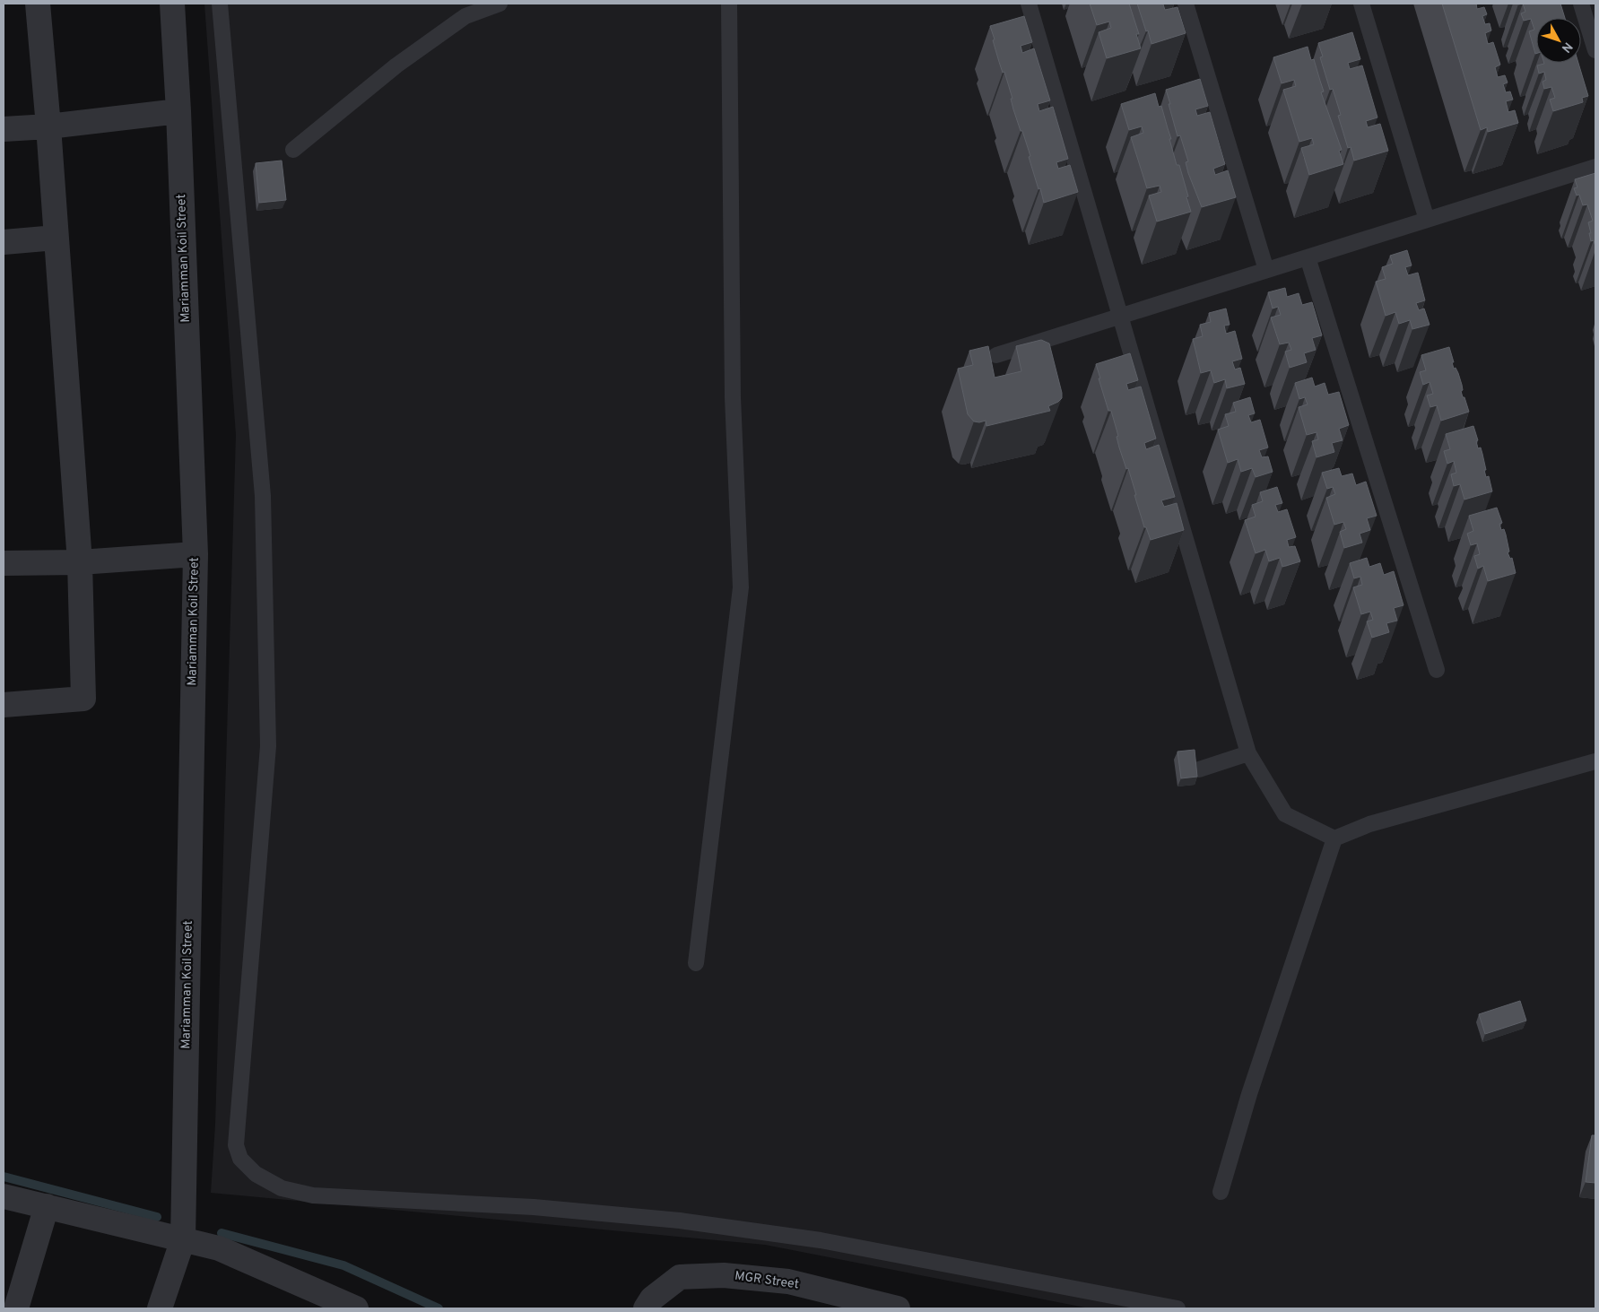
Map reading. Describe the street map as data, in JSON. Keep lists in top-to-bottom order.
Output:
{
  "streets": {
    "street": ["Mariamman Koil Street", "MGR Street"]
  },
  "north": "bottom right"
}
